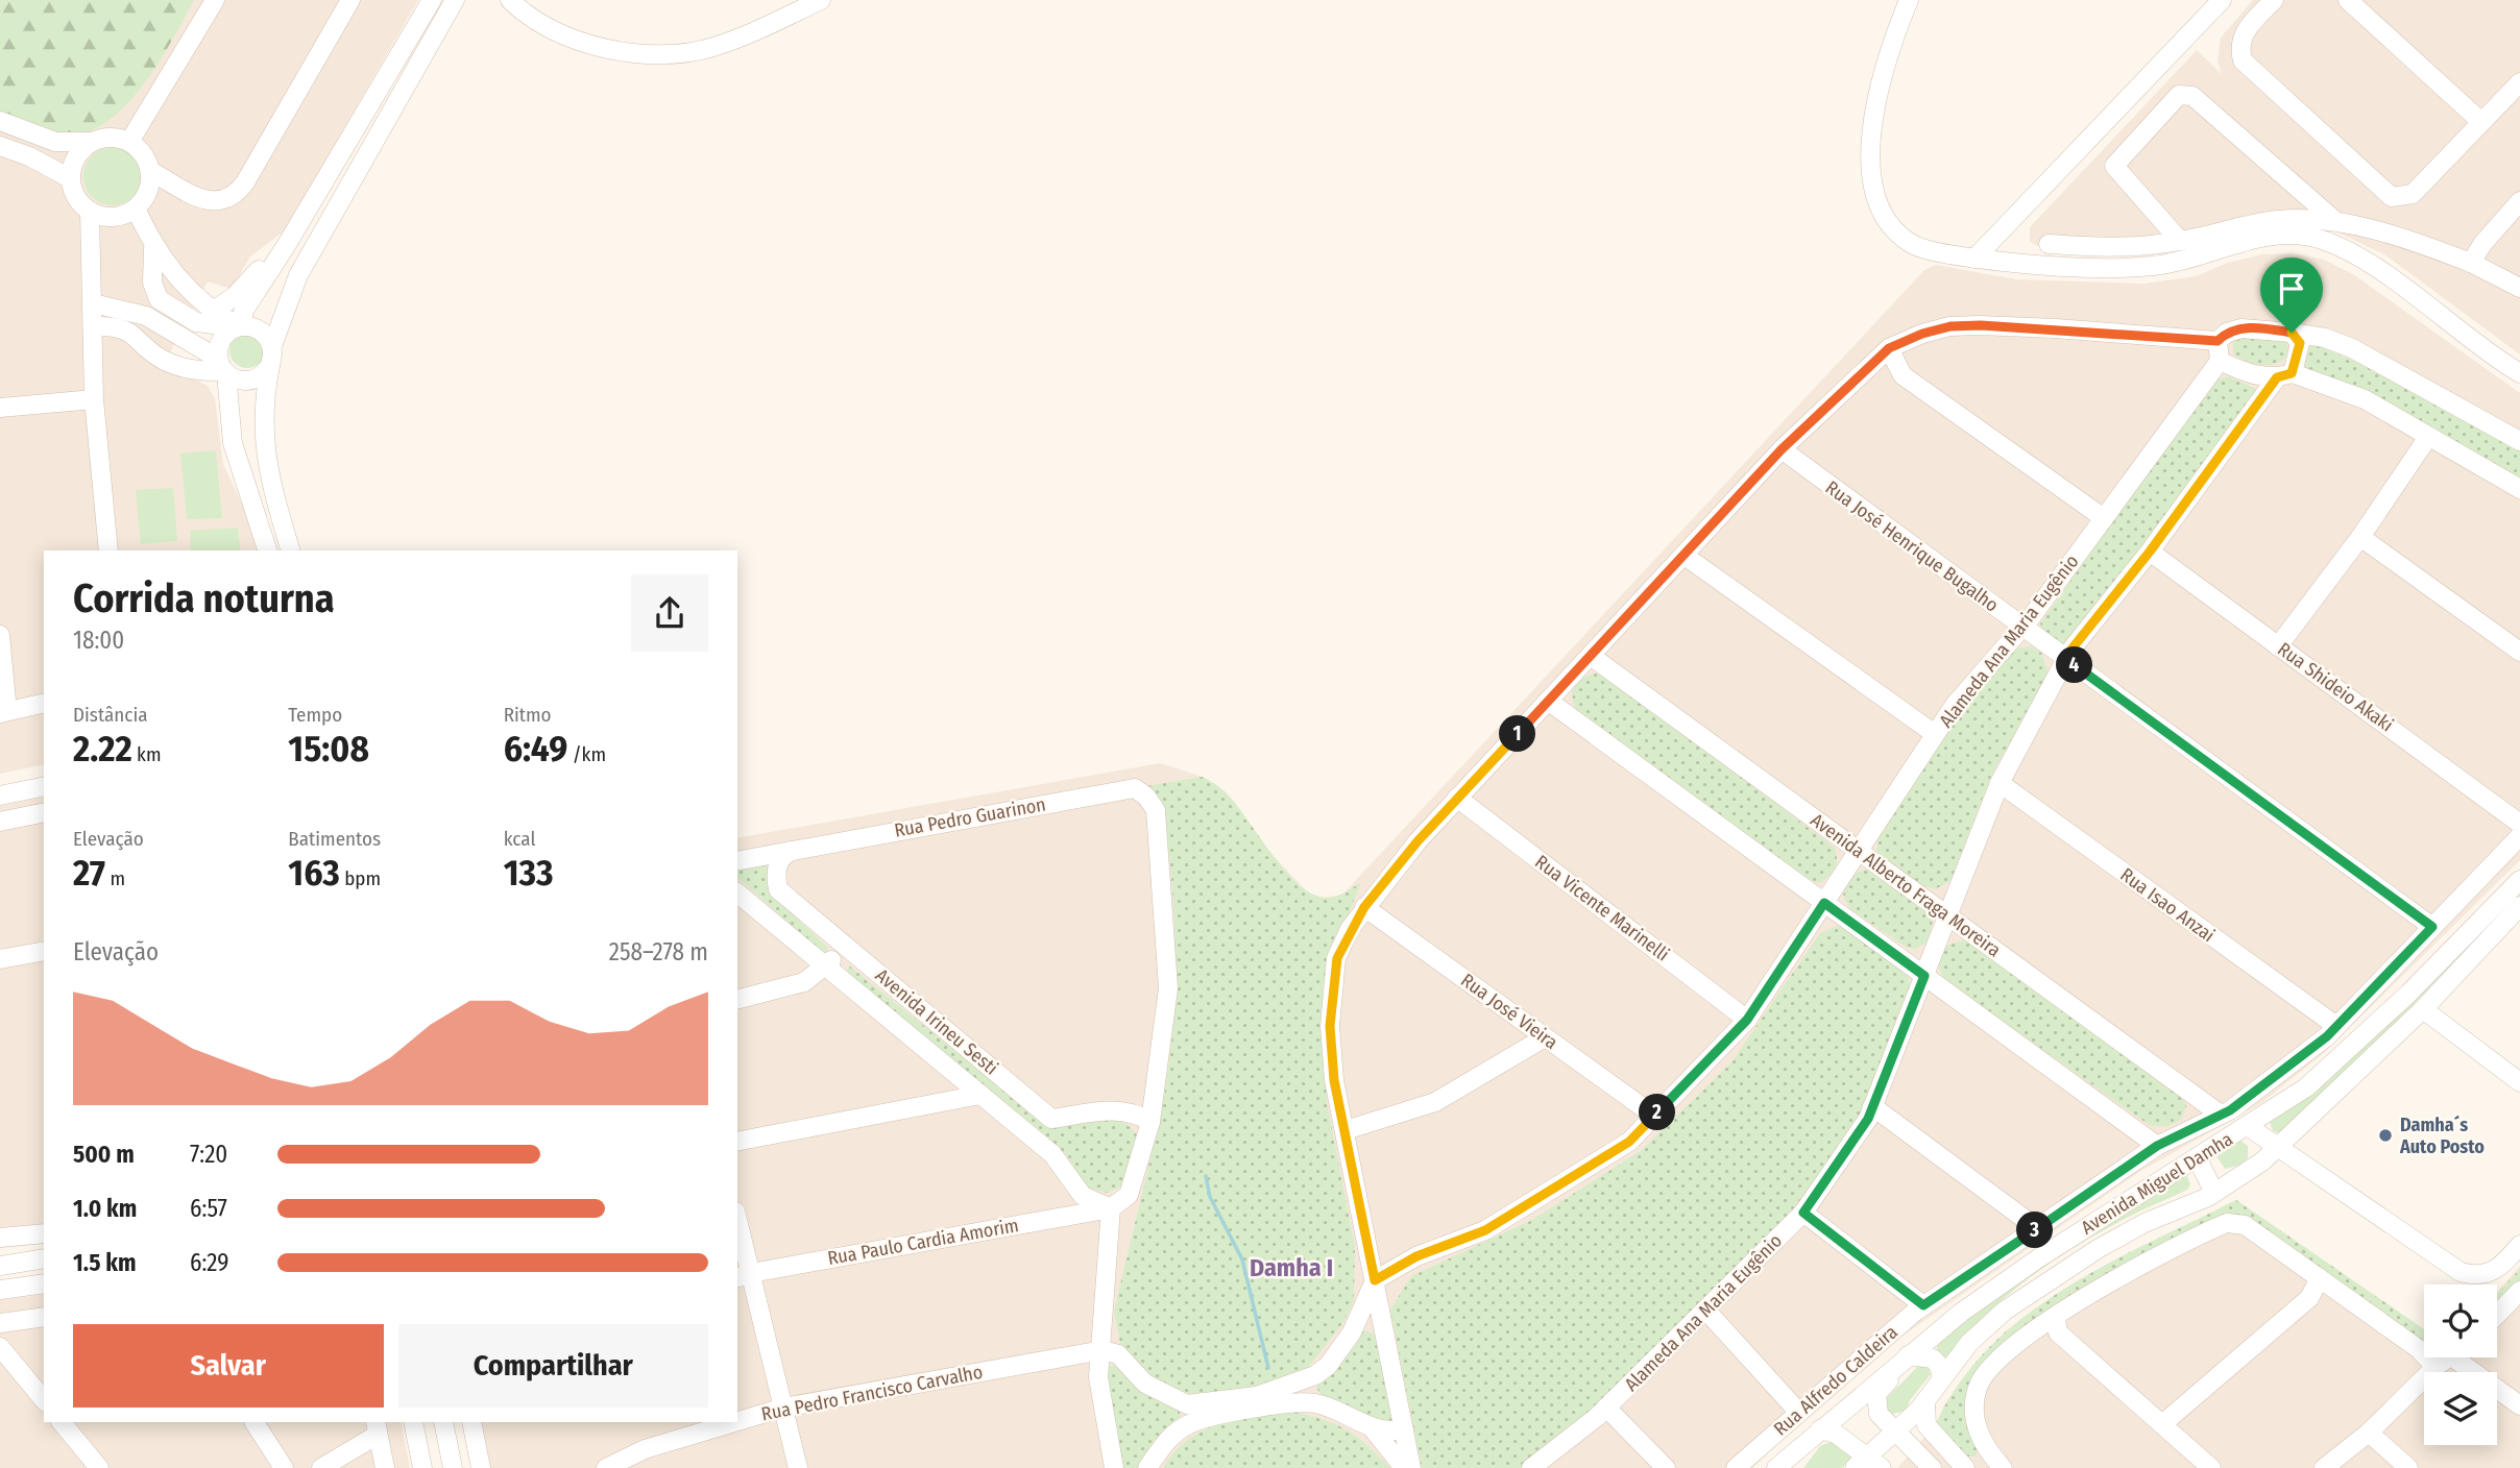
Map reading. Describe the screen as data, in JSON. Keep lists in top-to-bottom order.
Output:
{
  "streets": {
    "street": [
      "Rua José Henrique Bugalho",
      "Alameda Ana Maria Eugênio",
      "Rua Shideio Akaki",
      "Rua Pedro Guarinon",
      "Avenida Alberto Fraga Moreira",
      "Rua Isao Anzai",
      "Rua Vicente Marinelli",
      "Rua José Vieira",
      "Avenida Irineu Sesti",
      "Avenida Miguel Damha",
      "Rua Paulo Cardia Amorim",
      "Rua Alfredo Caldeira",
      "Rua Pedro Francisco Carvalho"
    ]
  },
  "crossings": [
    ["Rua José Henrique Bugalho", "Alameda Ana Maria Eugênio"],
    ["Rua José Henrique Bugalho", "Rua Alfredo Caldeira"],
    ["Alameda Ana Maria Eugênio", "Rua Shideio Akaki"],
    ["Alameda Ana Maria Eugênio", "Avenida Alberto Fraga Moreira"],
    ["Alameda Ana Maria Eugênio", "Rua Isao Anzai"],
    ["Alameda Ana Maria Eugênio", "Rua Vicente Marinelli"],
    ["Alameda Ana Maria Eugênio", "Rua José Vieira"],
    ["Rua Pedro Guarinon", "Avenida Irineu Sesti"],
    ["Avenida Alberto Fraga Moreira", "Rua Alfredo Caldeira"],
    ["Rua Isao Anzai", "Rua Alfredo Caldeira"],
    ["Avenida Irineu Sesti", "Rua Paulo Cardia Amorim"]
  ],
  "districts": ["Damha I"],
  "places": ["Damha´s Auto Posto"],
  "page": {
    "heading": ["Corrida noturna", "18:00"],
    "pins": [
      "4",
      "1",
      "2",
      "3"
    ],
    "stats": [
      ["Distância", "2.22 km"],
      ["Tempo", "15:08"],
      ["Ritmo", "6:49 /km"],
      ["Elevação", "27 m"],
      ["Batimentos", "163 bpm"],
      ["kcal", "133"]
    ],
    "chart": ["Elevação", "258–278 m"],
    "list": [
      {
        "name": "500 m",
        "note": "7:20"
      },
      {
        "name": "1.0 km",
        "note": "6:57"
      },
      {
        "name": "1.5 km",
        "note": "6:29"
      }
    ],
    "buttons": ["Salvar", "Compartilhar"]
  }
}
